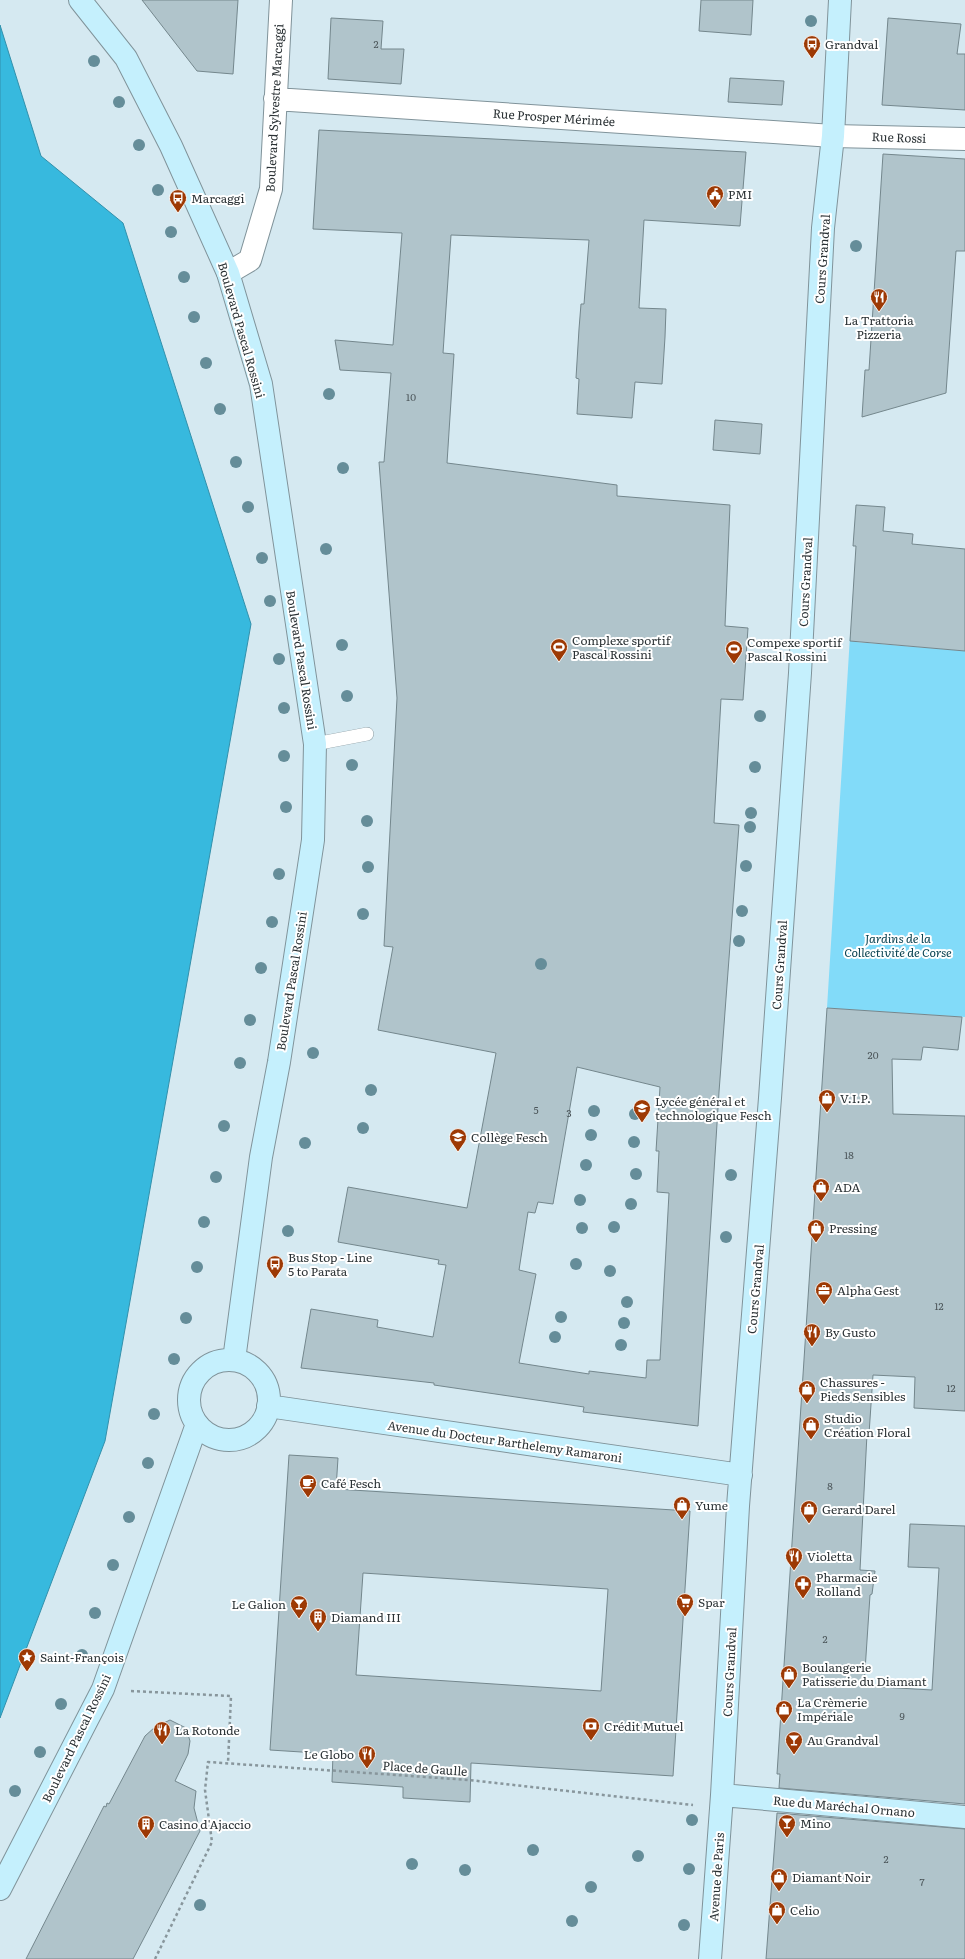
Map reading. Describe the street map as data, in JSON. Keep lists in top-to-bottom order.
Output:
{
  "streets": {
    "main road": [
      "Cours Grandval",
      "Boulevard Pascal Rossini",
      "Avenue du Docteur Barthelemy Ramaroni",
      "Rue du Maréchal Ornano",
      "Avenue de Paris"
    ],
    "street": ["Boulevard Sylvestre Marcaggi", "Rue Prosper Mérimée", "Rue Rossi"],
    "path": ["Place de Gaulle"]
  },
  "crossings": [
    ["Boulevard Sylvestre Marcaggi", "Rue Prosper Mérimée"],
    ["Boulevard Sylvestre Marcaggi", "Boulevard Pascal Rossini"],
    ["Rue Prosper Mérimée", "Rue Rossi"],
    ["Rue Prosper Mérimée", "Cours Grandval"],
    ["Rue Rossi", "Cours Grandval"],
    ["Cours Grandval", "Avenue du Docteur Barthelemy Ramaroni"],
    ["Cours Grandval", "Rue du Maréchal Ornano"],
    ["Cours Grandval", "Avenue de Paris"],
    ["Boulevard Pascal Rossini", "Avenue du Docteur Barthelemy Ramaroni"],
    ["Rue du Maréchal Ornano", "Avenue de Paris"]
  ],
  "parks": ["Jardins de la Collectivité de Corse"],
  "places": {
    "bus stop": ["Grandval", "Marcaggi", "Bus Stop - Line 5 to Parata"],
    "public building": ["PMI"],
    "restaurant": [
      "La Trattoria Pizzeria",
      "By Gusto",
      "Violetta",
      "La Rotonde",
      "Le Globo"
    ],
    "sports": ["Complexe sportif Pascal Rossini", "Compexe sportif Pascal Rossini"],
    "shop": [
      "V.I.P.",
      "ADA",
      "Pressing",
      "Chassures - Pieds Sensibles",
      "Studio Création Floral",
      "Yume",
      "Gerard Darel",
      "Boulangerie Patisserie du Diamant",
      "La Crèmerie Impériale",
      "Diamant Noir",
      "Celio"
    ],
    "school or university": ["Lycée général et technologique Fesch", "Collège Fesch"],
    "office": ["Alpha Gest"],
    "cafe": ["Café Fesch"],
    "pharmacy": ["Pharmacie Rolland"],
    "supermarket": ["Spar"],
    "bar": ["Le Galion", "Au Grandval", "Mino"],
    "building": ["Diamand III", "Casino d'Ajaccio"],
    "place": ["Saint-François"],
    "bank": ["Crédit Mutuel"]
  },
  "house_numbers": [
    "2",
    "10",
    "20",
    "5",
    "3",
    "18",
    "12",
    "12",
    "8",
    "2",
    "9",
    "2",
    "7"
  ]
}
